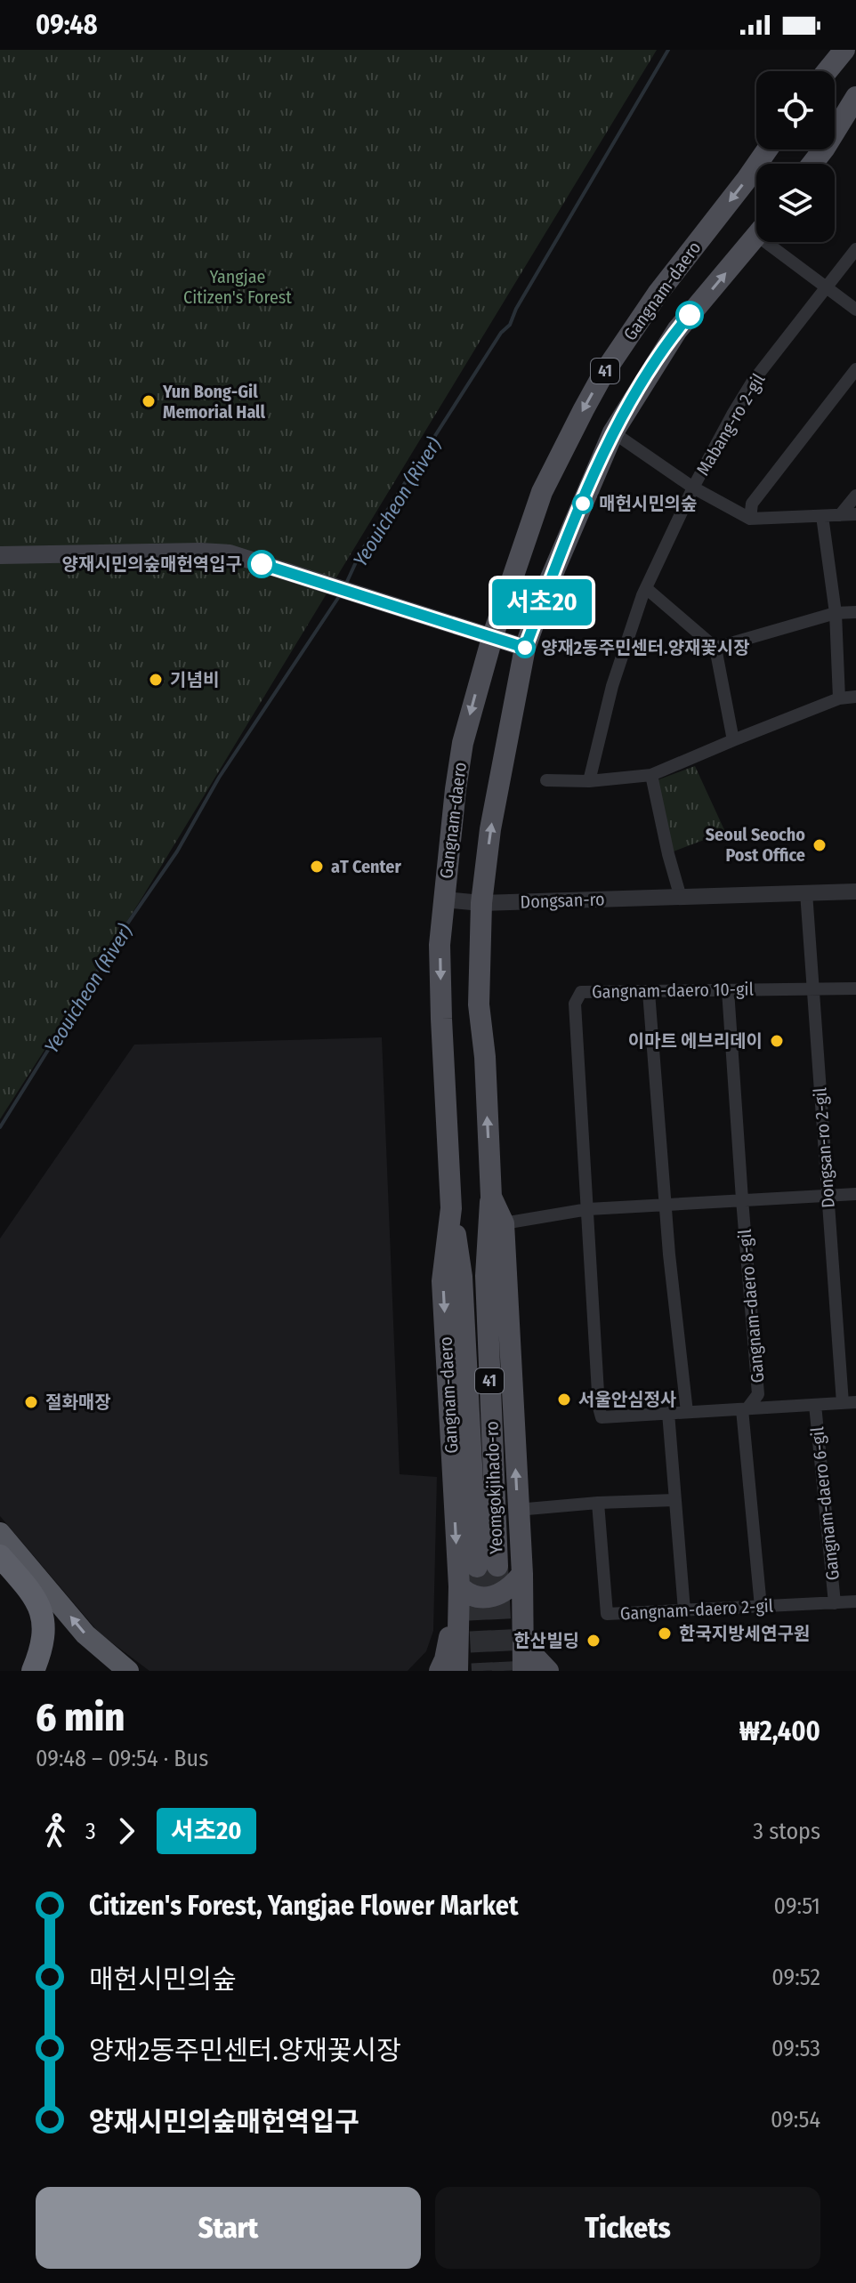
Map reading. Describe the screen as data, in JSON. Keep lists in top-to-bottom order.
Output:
{
  "streets": {
    "main road": ["Gangnam-daero", "41", "Yeomgokjihado-ro"],
    "street": [
      "Mabang-ro 2-gil",
      "Dongsan-ro",
      "Gangnam-daero 10-gil",
      "Dongsan-ro 2-gil",
      "Gangnam-daero 8-gil",
      "Gangnam-daero 6-gil",
      "Gangnam-daero 2-gil"
    ]
  },
  "crossings": [
    ["Gangnam-daero", "Dongsan-ro"],
    ["Gangnam-daero", "Yeomgokjihado-ro"],
    ["Dongsan-ro", "Dongsan-ro 2-gil"],
    ["Gangnam-daero 10-gil", "Dongsan-ro 2-gil"],
    ["Gangnam-daero 10-gil", "Gangnam-daero 8-gil"],
    ["Gangnam-daero 10-gil", "Gangnam-daero 6-gil"],
    ["Dongsan-ro 2-gil", "Gangnam-daero 6-gil"],
    ["Gangnam-daero 8-gil", "Gangnam-daero 6-gil"],
    ["Gangnam-daero 6-gil", "Gangnam-daero 2-gil"]
  ],
  "water": ["Yeouicheon (River)"],
  "parks": ["Yangjae Citizen's Forest"],
  "places": [
    "Yun Bong-Gil Memorial Hall",
    "매헌시민의숲",
    "양재시민의숲매헌역입구",
    "양재2동주민센터.양재꽃시장",
    "기념비",
    "Seoul Seocho Post Office",
    "aT Center",
    "이마트 에브리데이",
    "서울안심정사",
    "절화매장",
    "한국지방세연구원",
    "한산빌딩"
  ],
  "lines": ["bus line 서초20"],
  "page": {
    "status": "09:48",
    "on_map": "서초20",
    "heading": ["6 min", "09:48 – 09:54 · Bus", "₩2,400"],
    "legs": ["3", "서초20", "3 stops"],
    "list": [
      {
        "name": "Citizen's Forest, Yangjae Flower Market",
        "value": "09:51"
      },
      {
        "name": "매헌시민의숲",
        "value": "09:52"
      },
      {
        "name": "양재2동주민센터.양재꽃시장",
        "value": "09:53"
      },
      {
        "name": "양재시민의숲매헌역입구",
        "value": "09:54"
      }
    ],
    "buttons": ["Start", "Tickets"]
  }
}
